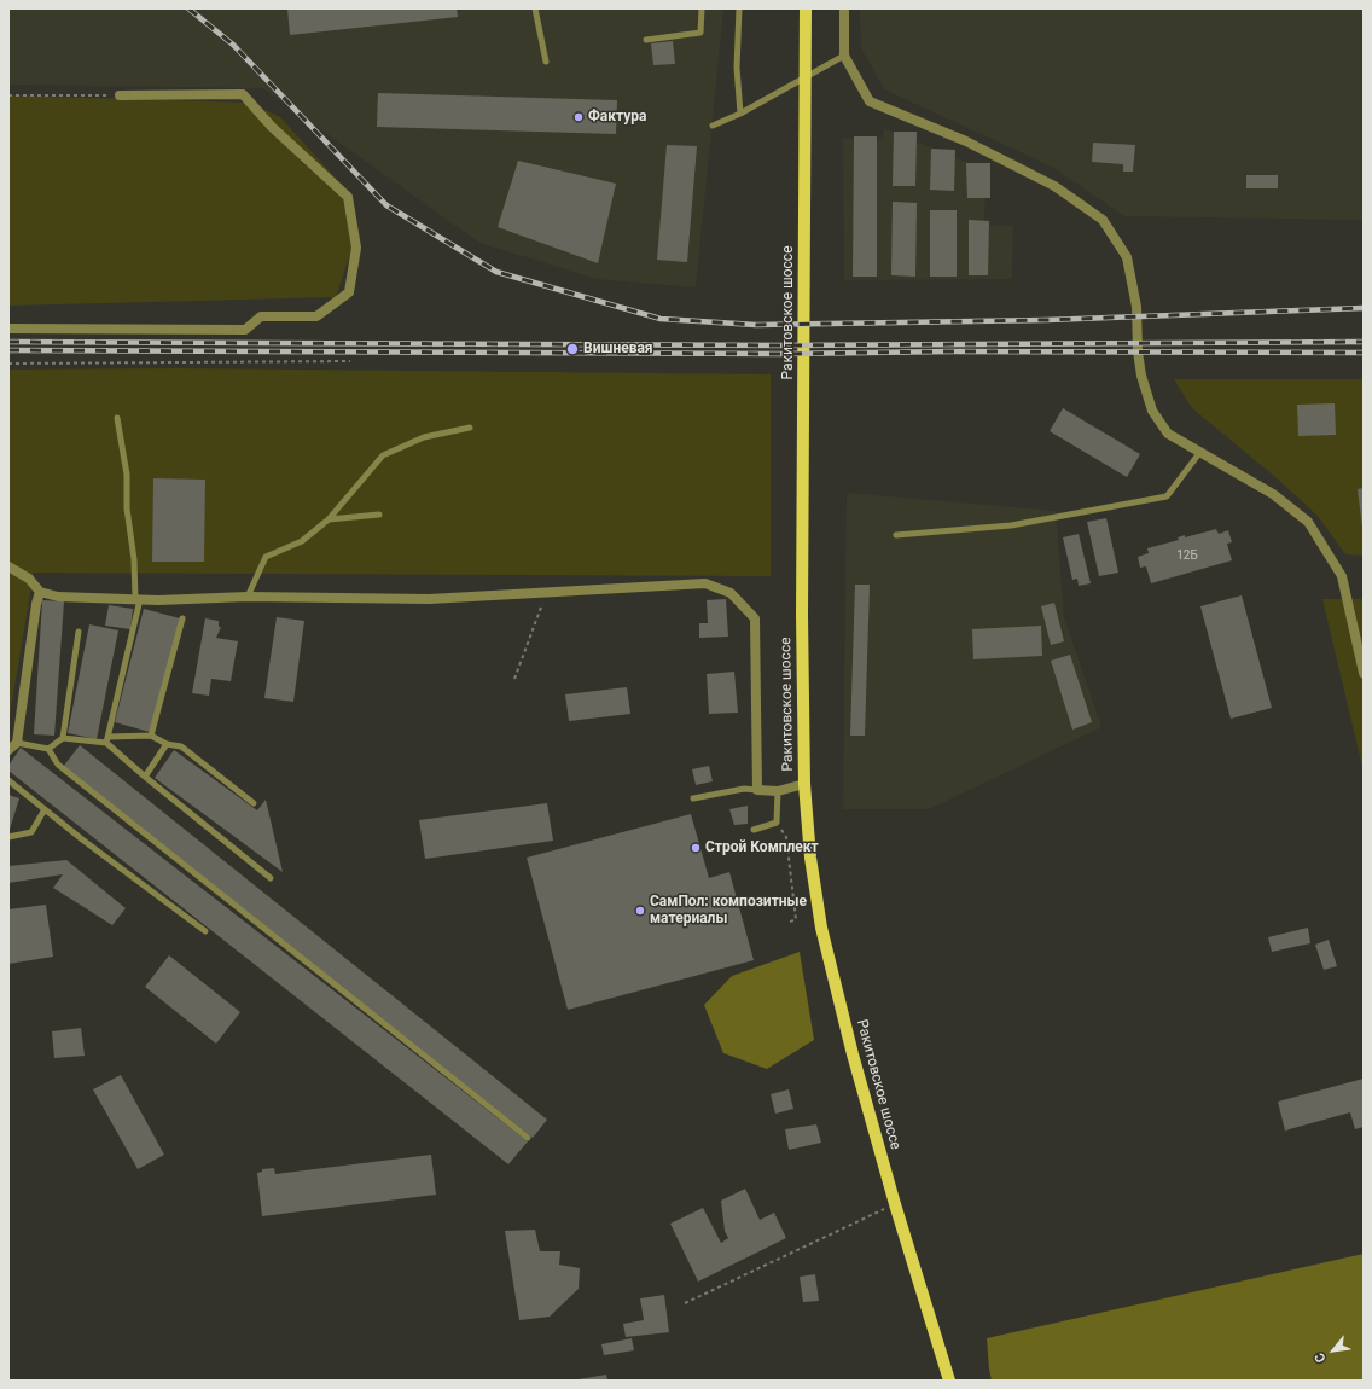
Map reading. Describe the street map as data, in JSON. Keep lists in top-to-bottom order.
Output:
{
  "streets": {
    "main road": ["Ракитовское шоссе"]
  },
  "places": [
    "Фактура",
    "Вишневая",
    "Строй Комплект",
    "СамПол: композитные материалы"
  ],
  "house_numbers": ["12Б"],
  "north": "bottom left"
}
